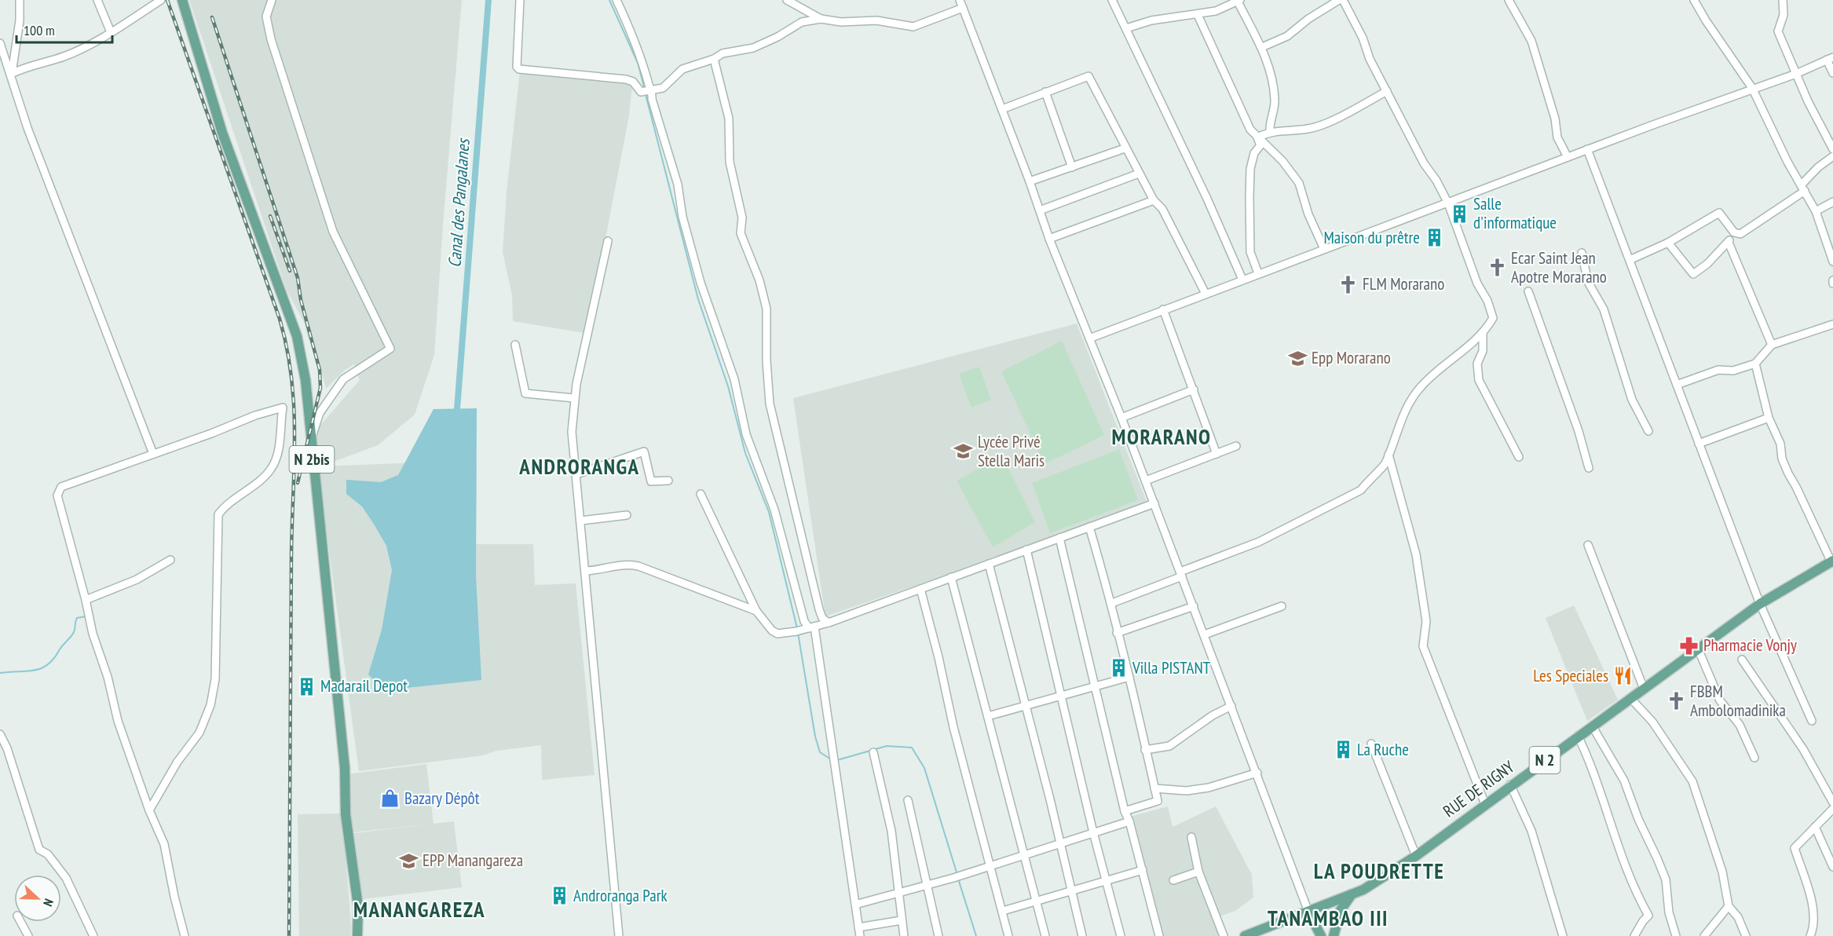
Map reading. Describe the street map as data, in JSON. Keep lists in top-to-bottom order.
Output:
{
  "streets": {
    "main road": ["N 2bis", "N 2", "RUE DE RIGNY"]
  },
  "districts": [
    "MORARANO",
    "ANDRORANGA",
    "LA POUDRETTE",
    "MANANGAREZA",
    "TANAMBAO III"
  ],
  "water": ["Canal des Pangalanes"],
  "places": {
    "building": [
      "Salle d'informatique",
      "Maison du prêtre",
      "Villa PISTANT",
      "Madarail Depot",
      "La Ruche",
      "Androranga Park"
    ],
    "church": ["Ecar Saint Jean Apotre Morarano", "FLM Morarano", "FBBM Ambolomadinika"],
    "school or university": ["Epp Morarano", "Lycée Privé Stella Maris", "EPP Manangareza"],
    "pharmacy": ["Pharmacie Vonjy"],
    "restaurant": ["Les Speciales"],
    "shop": ["Bazary Dépôt"]
  },
  "scale_bar": "100 m",
  "north": "right"
}
